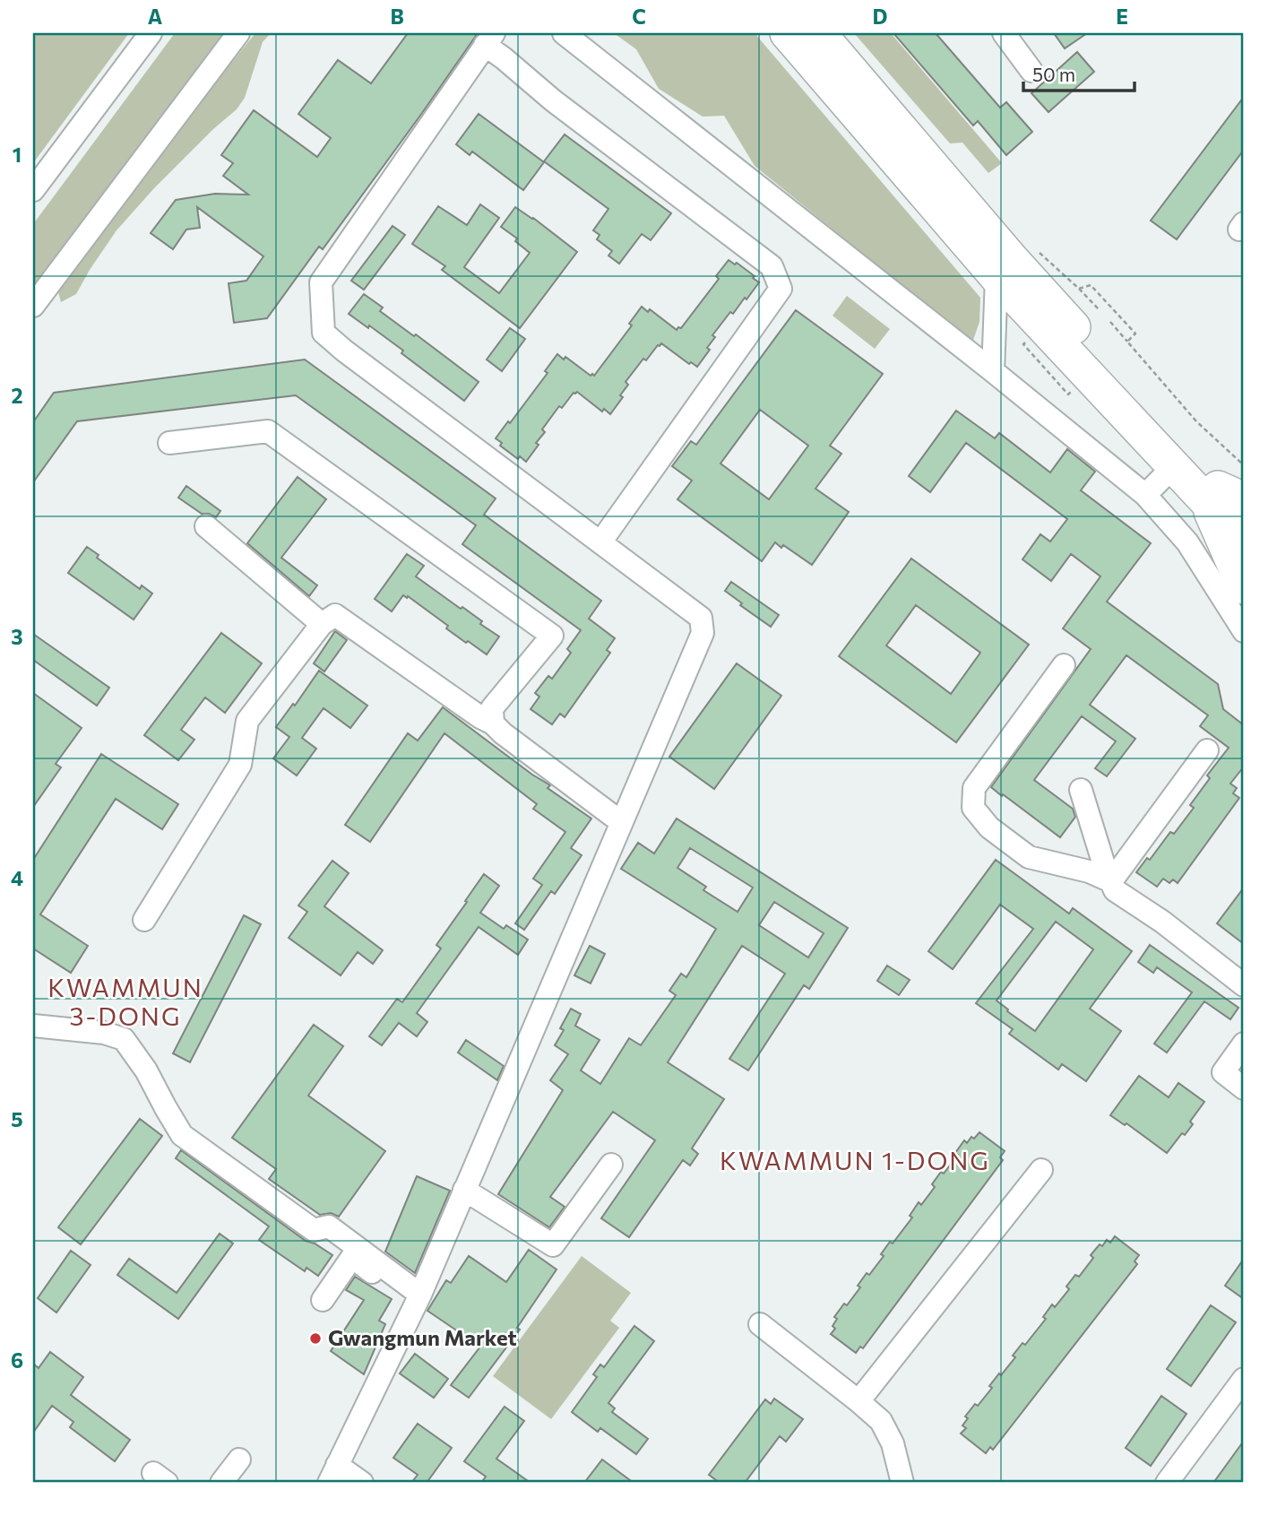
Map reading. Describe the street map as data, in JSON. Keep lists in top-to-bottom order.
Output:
{
  "districts": ["KWAMMUN 3-DONG", "KWAMMUN 1-DONG"],
  "places": ["Gwangmun Market"],
  "scale_bar": "50 m",
  "grid": {
    "columns": [
      "A",
      "B",
      "C",
      "D",
      "E"
    ],
    "rows": [
      "1",
      "2",
      "3",
      "4",
      "5",
      "6"
    ]
  }
}
